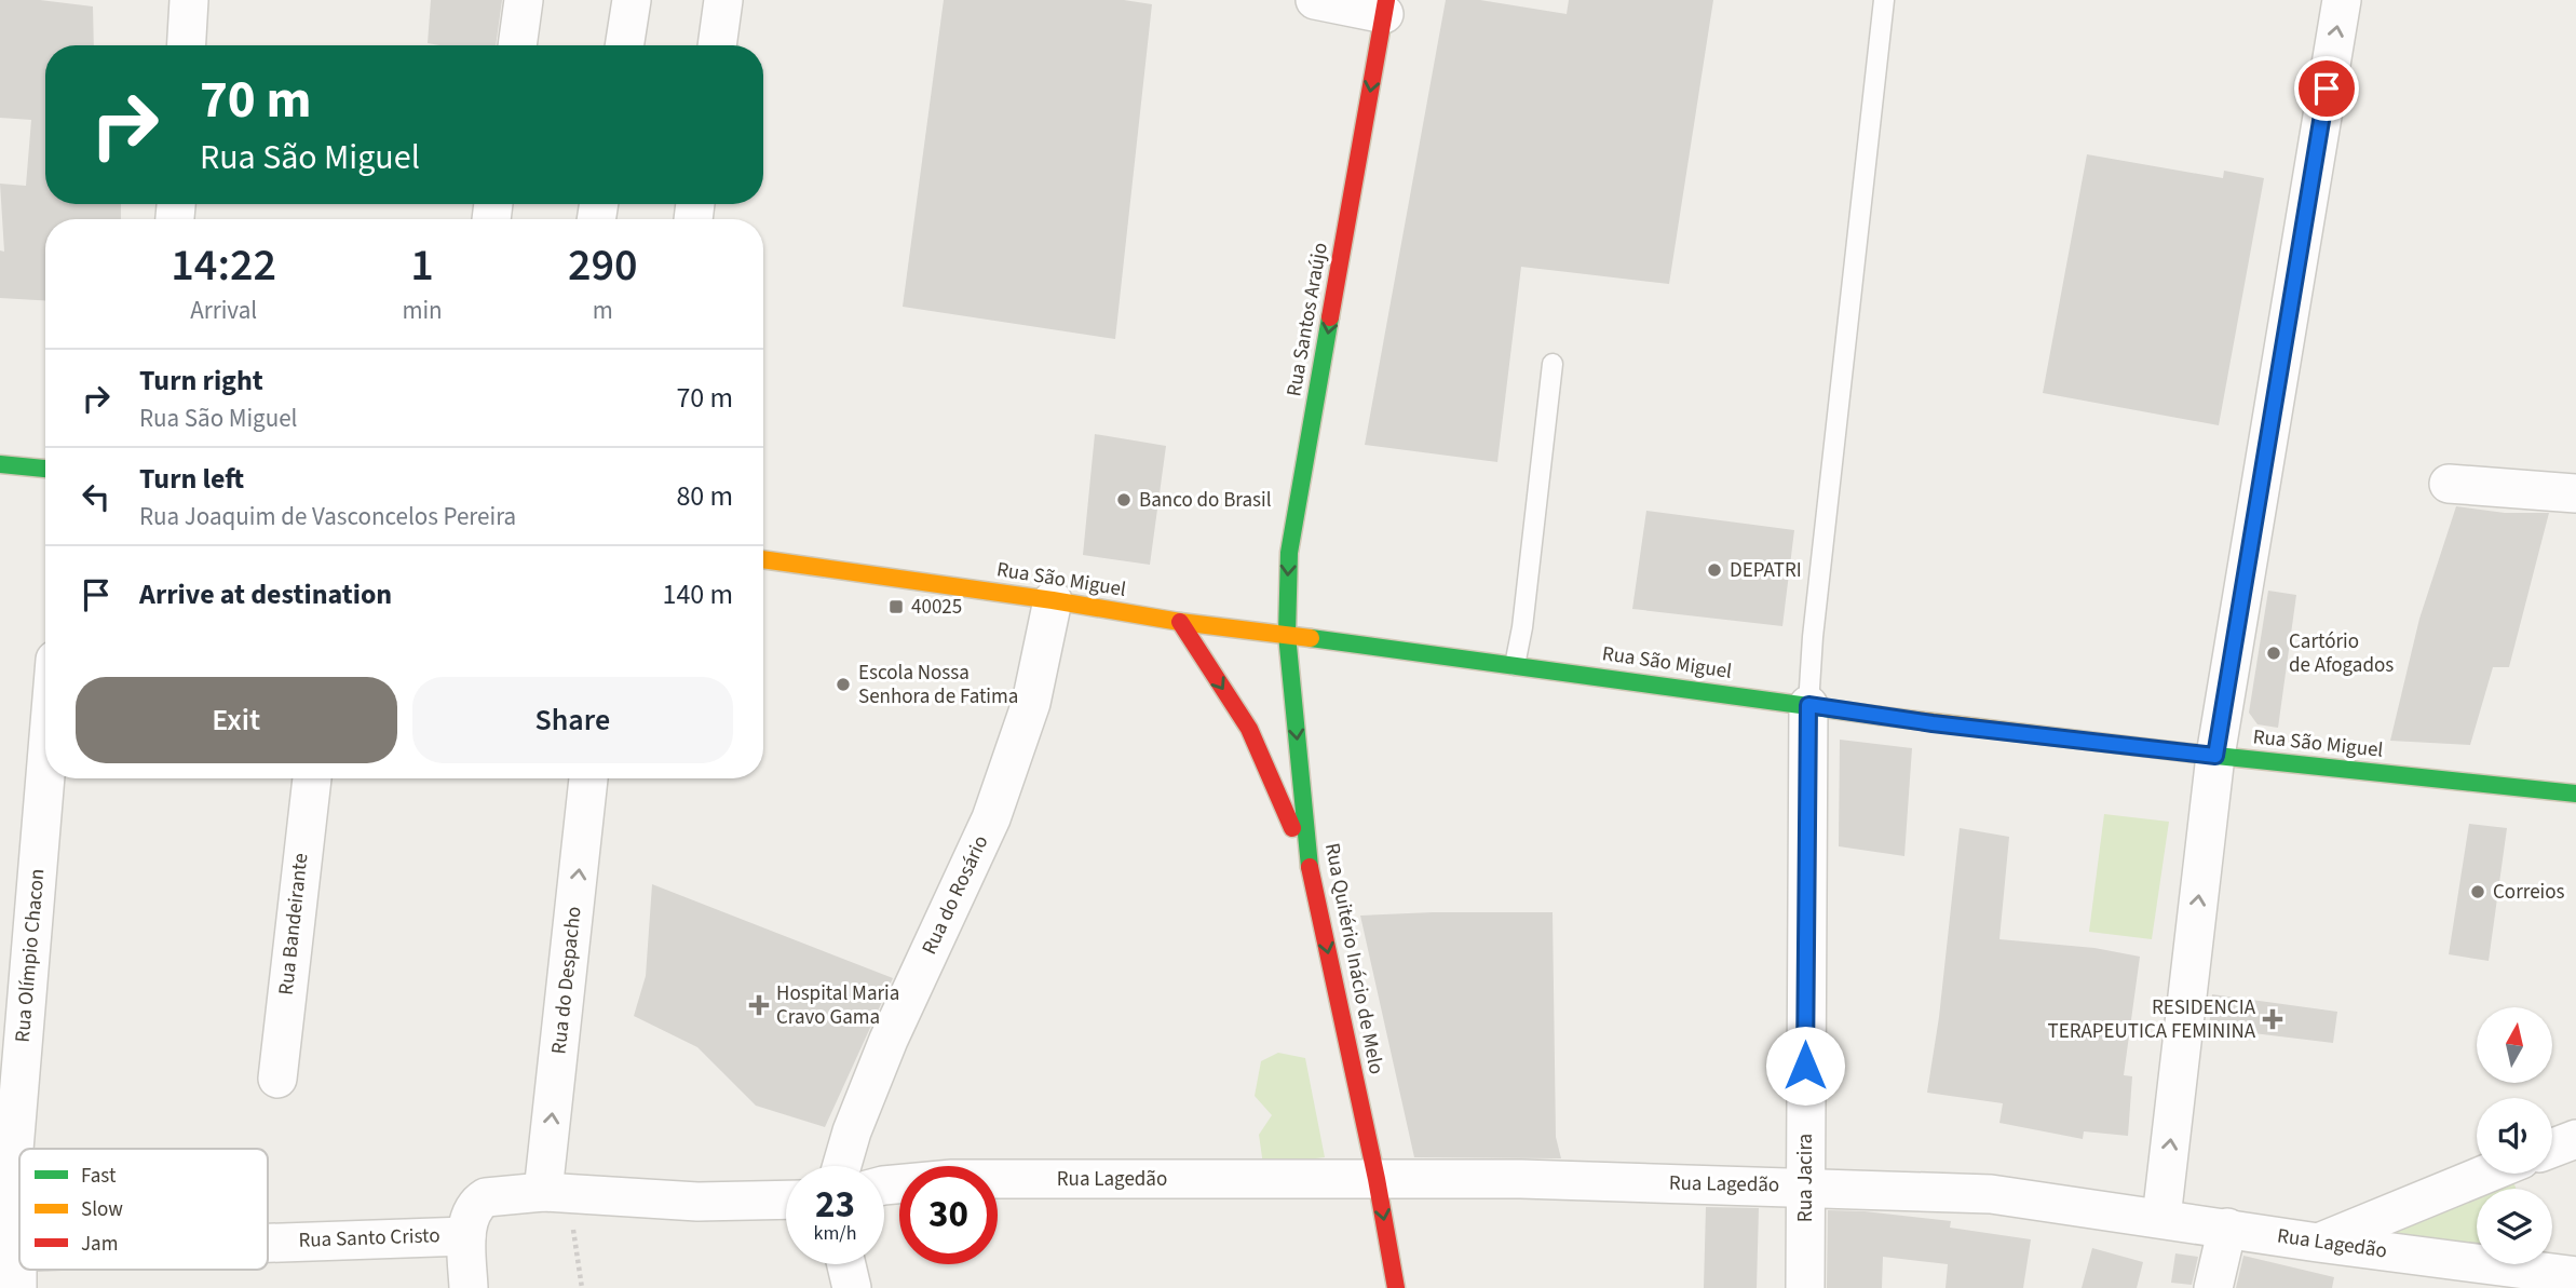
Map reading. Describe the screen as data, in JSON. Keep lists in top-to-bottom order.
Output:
{
  "streets": {
    "main road": ["Rua Santos Araújo", "Rua São Miguel", "Rua Quitério Inácio de Melo"],
    "street": [
      "Rua do Rosário",
      "Rua Bandeirante",
      "Rua Olímpio Chacon",
      "Rua do Despacho",
      "Rua Jacira",
      "Rua Lagedão",
      "Rua Santo Cristo"
    ]
  },
  "crossings": [
    ["Rua Santos Araújo", "Rua São Miguel"],
    ["Rua Santos Araújo", "Rua Quitério Inácio de Melo"],
    ["Rua São Miguel", "Rua do Rosário"],
    ["Rua São Miguel", "Rua Quitério Inácio de Melo"],
    ["Rua São Miguel", "Rua Jacira"],
    ["Rua Quitério Inácio de Melo", "Rua Lagedão"],
    ["Rua Jacira", "Rua Lagedão"]
  ],
  "one_way": ["Rua Santos Araújo", "Rua do Despacho"],
  "places": {
    "other": [
      "Banco do Brasil",
      "DEPATRI",
      "Cartório de Afogados",
      "Escola Nossa Senhora de Fatima",
      "Correios"
    ],
    "transit": ["40025"],
    "health": ["Hospital Maria Cravo Gama", "RESIDENCIA TERAPEUTICA FEMININA"]
  },
  "legend": ["Fast", "Slow", "Jam"],
  "north": "top",
  "page": {
    "turn": ["70 m", "Rua São Miguel"],
    "eta": [
      "14:22",
      "Arrival",
      "1",
      "min",
      "290",
      "m"
    ],
    "list": [
      {
        "name": "Turn right",
        "note": "Rua São Miguel",
        "value": "70 m"
      },
      {
        "name": "Turn left",
        "note": "Rua Joaquim de Vasconcelos Pereira",
        "value": "80 m"
      },
      {
        "name": "Arrive at destination",
        "value": "140 m"
      }
    ],
    "buttons": ["Exit", "Share"],
    "speed": "23 km/h",
    "limit": "30"
  }
}
